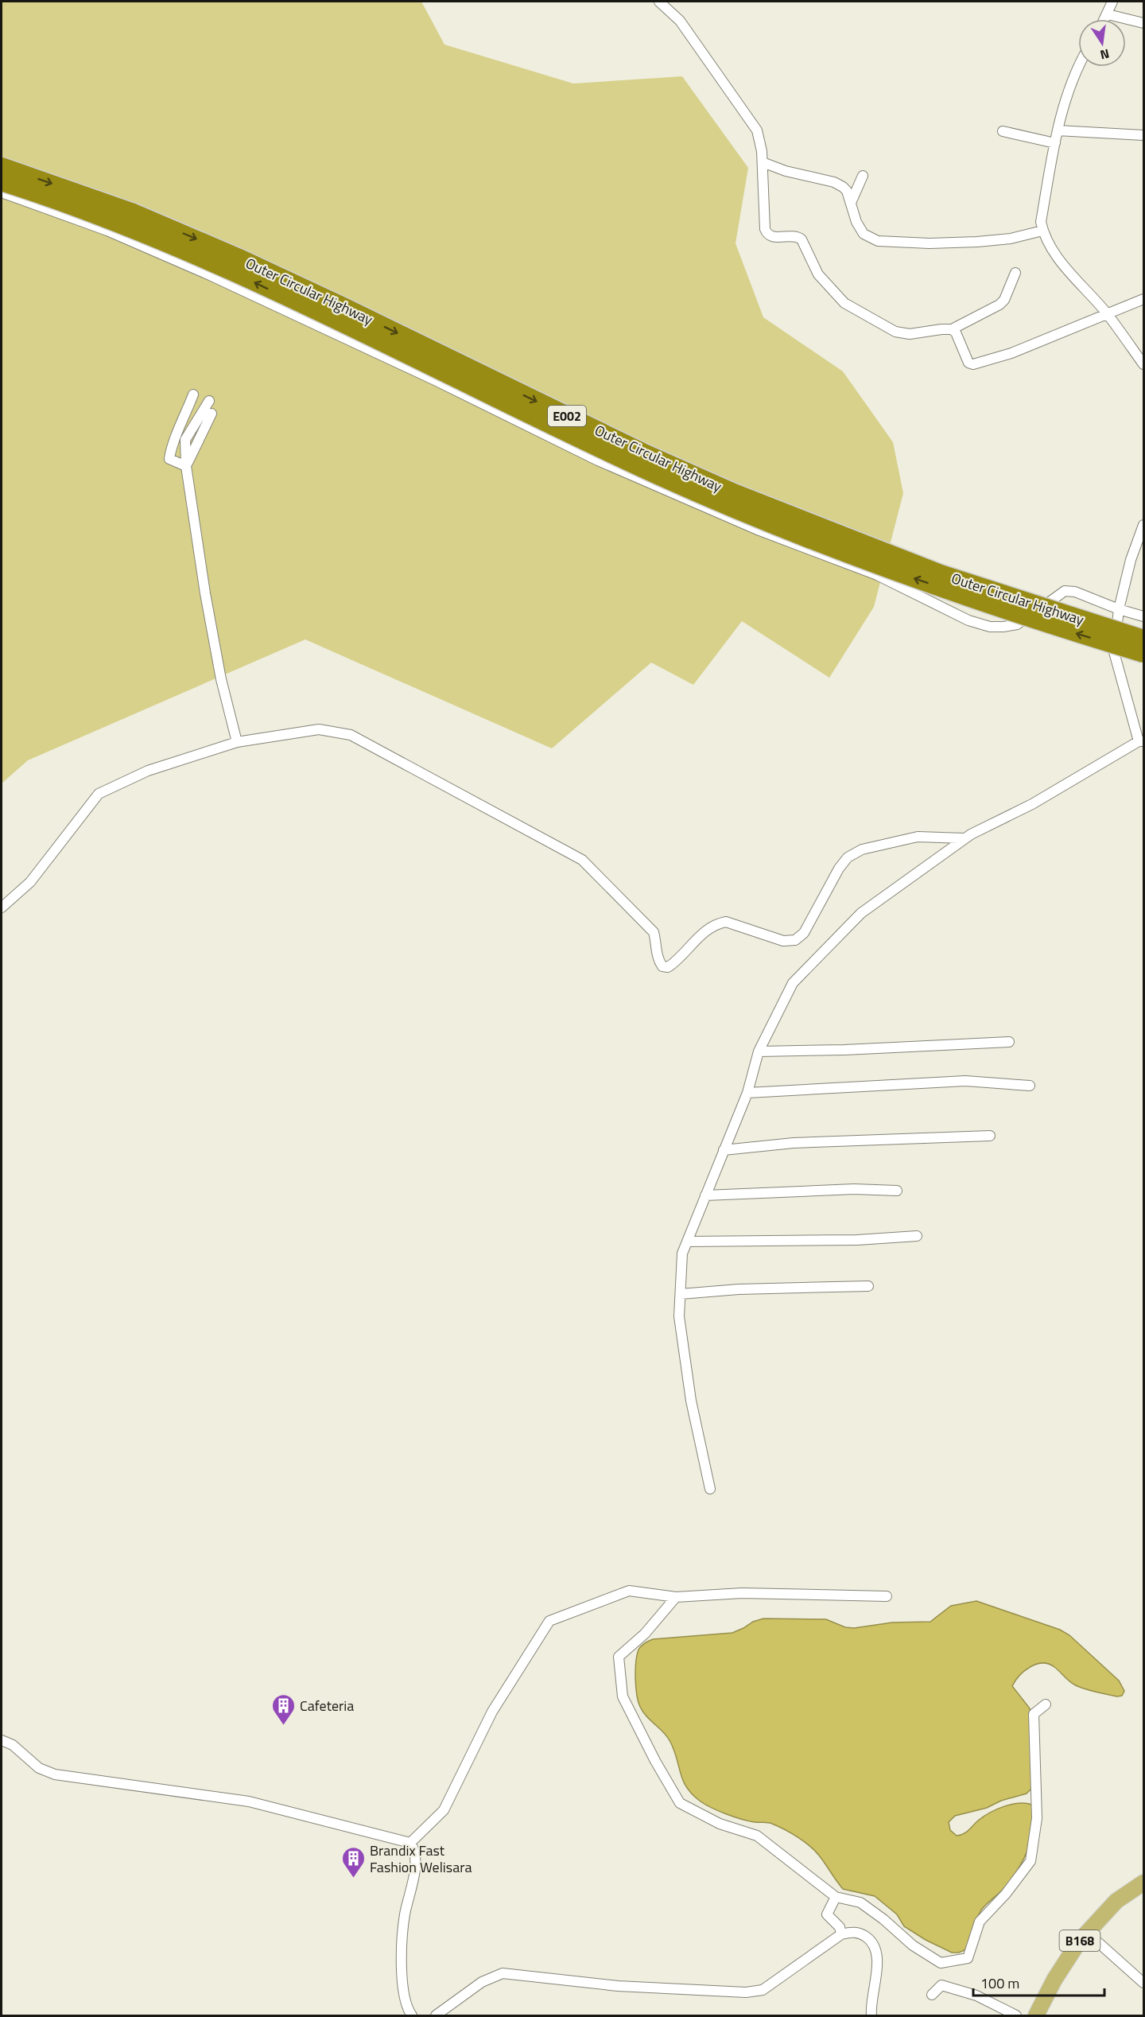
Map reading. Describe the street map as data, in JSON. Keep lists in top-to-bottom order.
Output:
{
  "streets": {
    "highway": ["Outer Circular Highway", "E002"],
    "main road": ["B168"]
  },
  "places": {
    "building": ["Cafeteria", "Brandix Fast Fashion Welisara"]
  },
  "scale_bar": "100 m",
  "north": "bottom"
}
